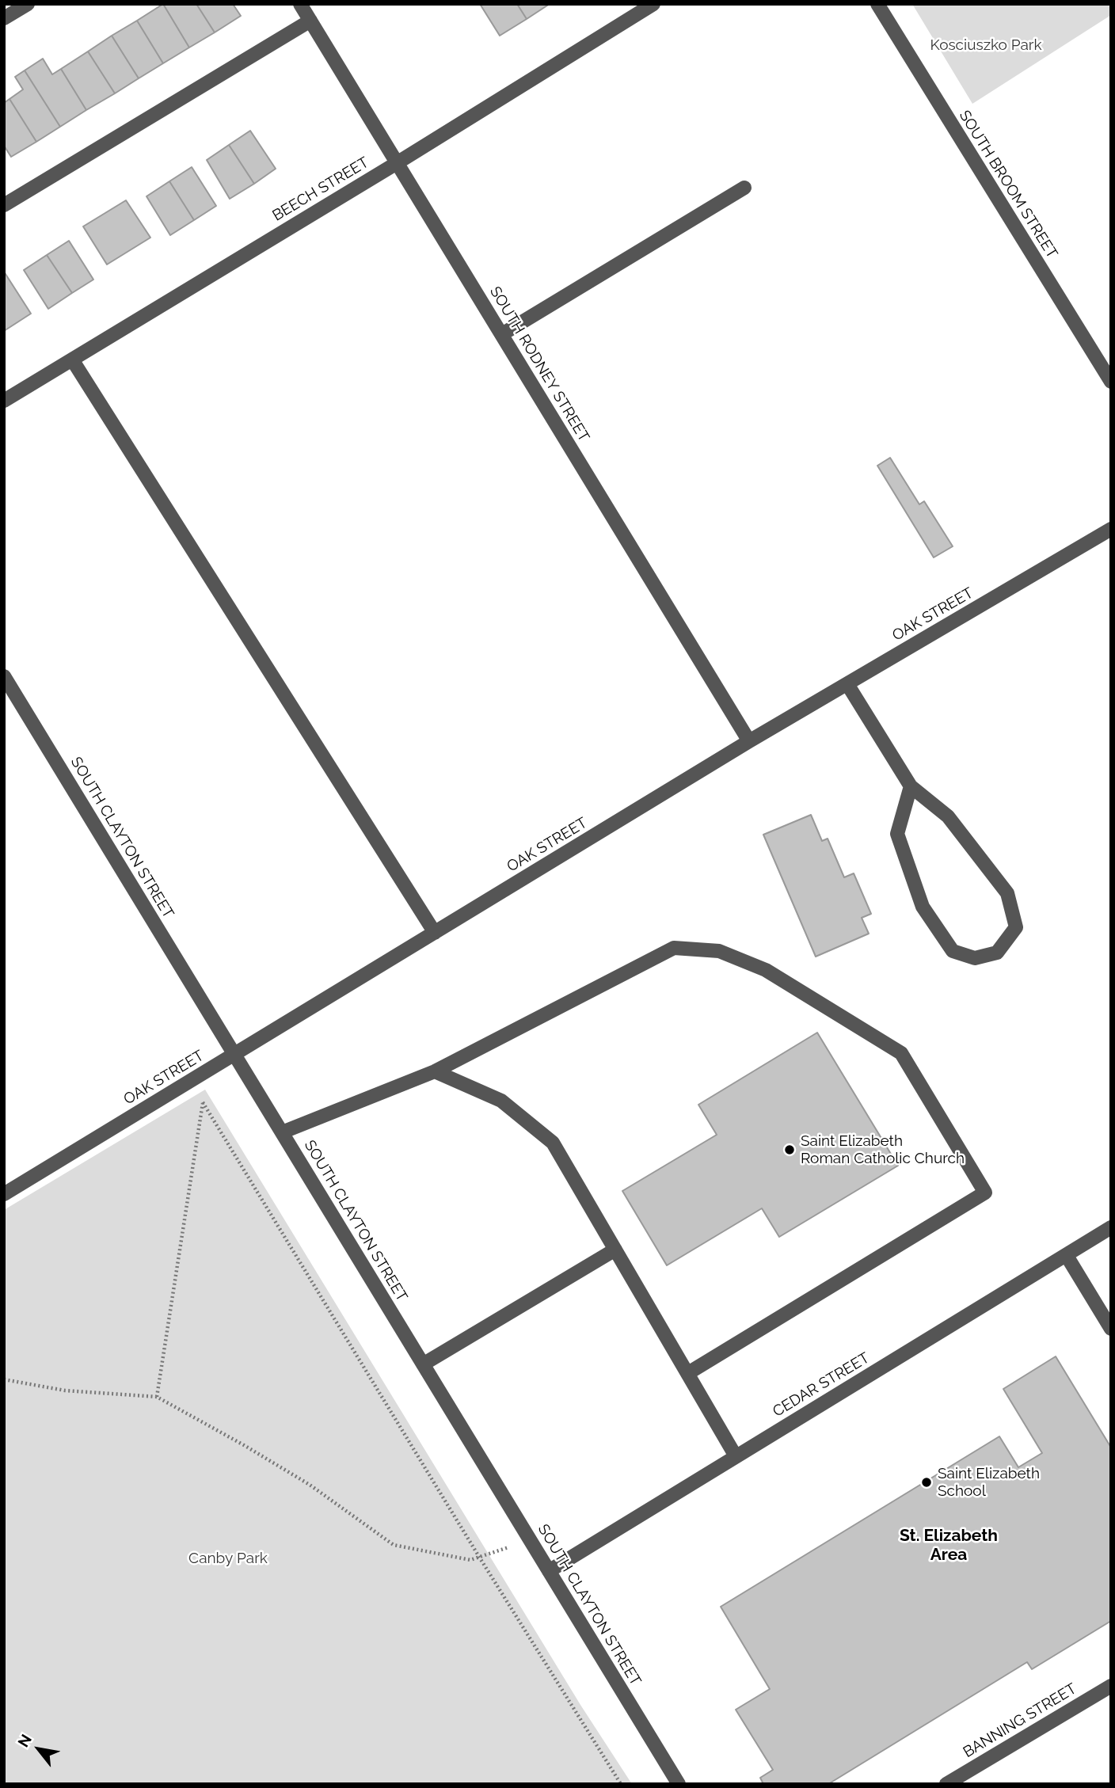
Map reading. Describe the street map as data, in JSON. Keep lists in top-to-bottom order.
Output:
{
  "streets": {
    "street": [
      "SOUTH BROOM STREET",
      "BEECH STREET",
      "SOUTH RODNEY STREET",
      "OAK STREET",
      "SOUTH CLAYTON STREET",
      "CEDAR STREET",
      "BANNING STREET"
    ]
  },
  "crossings": [
    ["BEECH STREET", "SOUTH RODNEY STREET"],
    ["SOUTH RODNEY STREET", "OAK STREET"],
    ["OAK STREET", "SOUTH CLAYTON STREET"],
    ["SOUTH CLAYTON STREET", "CEDAR STREET"]
  ],
  "districts": ["St. Elizabeth Area"],
  "parks": ["Kosciuszko Park", "Canby Park"],
  "places": ["Saint Elizabeth Roman Catholic Church", "Saint Elizabeth School"],
  "north": "top left"
}
